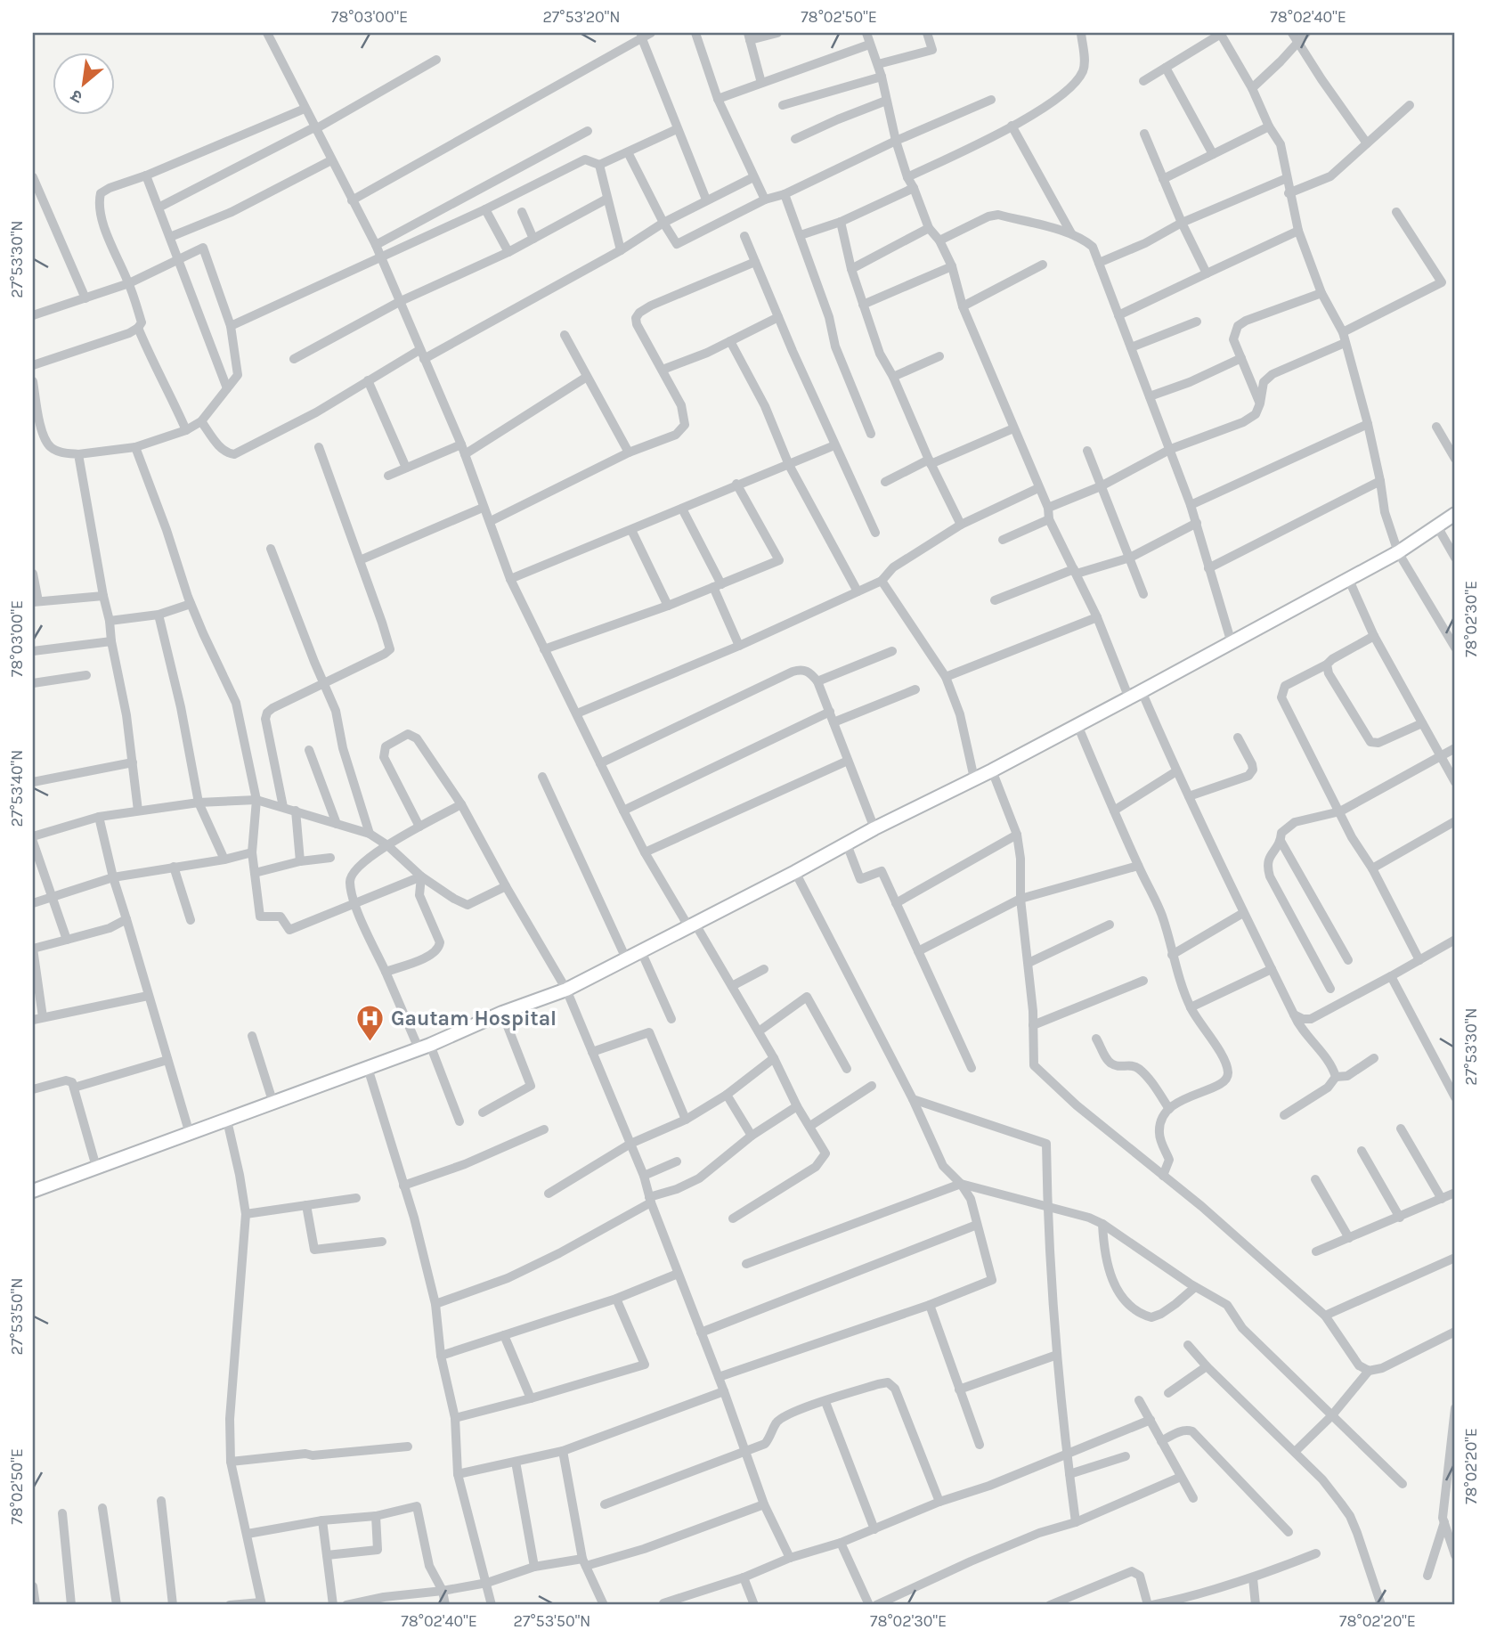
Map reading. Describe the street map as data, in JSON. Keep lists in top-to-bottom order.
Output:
{
  "places": {
    "hospital": ["Gautam Hospital"]
  },
  "north": "bottom left",
  "coordinates": [
    "78°03'00\"E",
    "27°53'20\"N",
    "78°02'50\"E",
    "78°02'40\"E",
    "27°53'30\"N",
    "78°02'30\"E",
    "27°53'40\"N",
    "27°53'50\"N",
    "78°02'20\"E"
  ]
}
